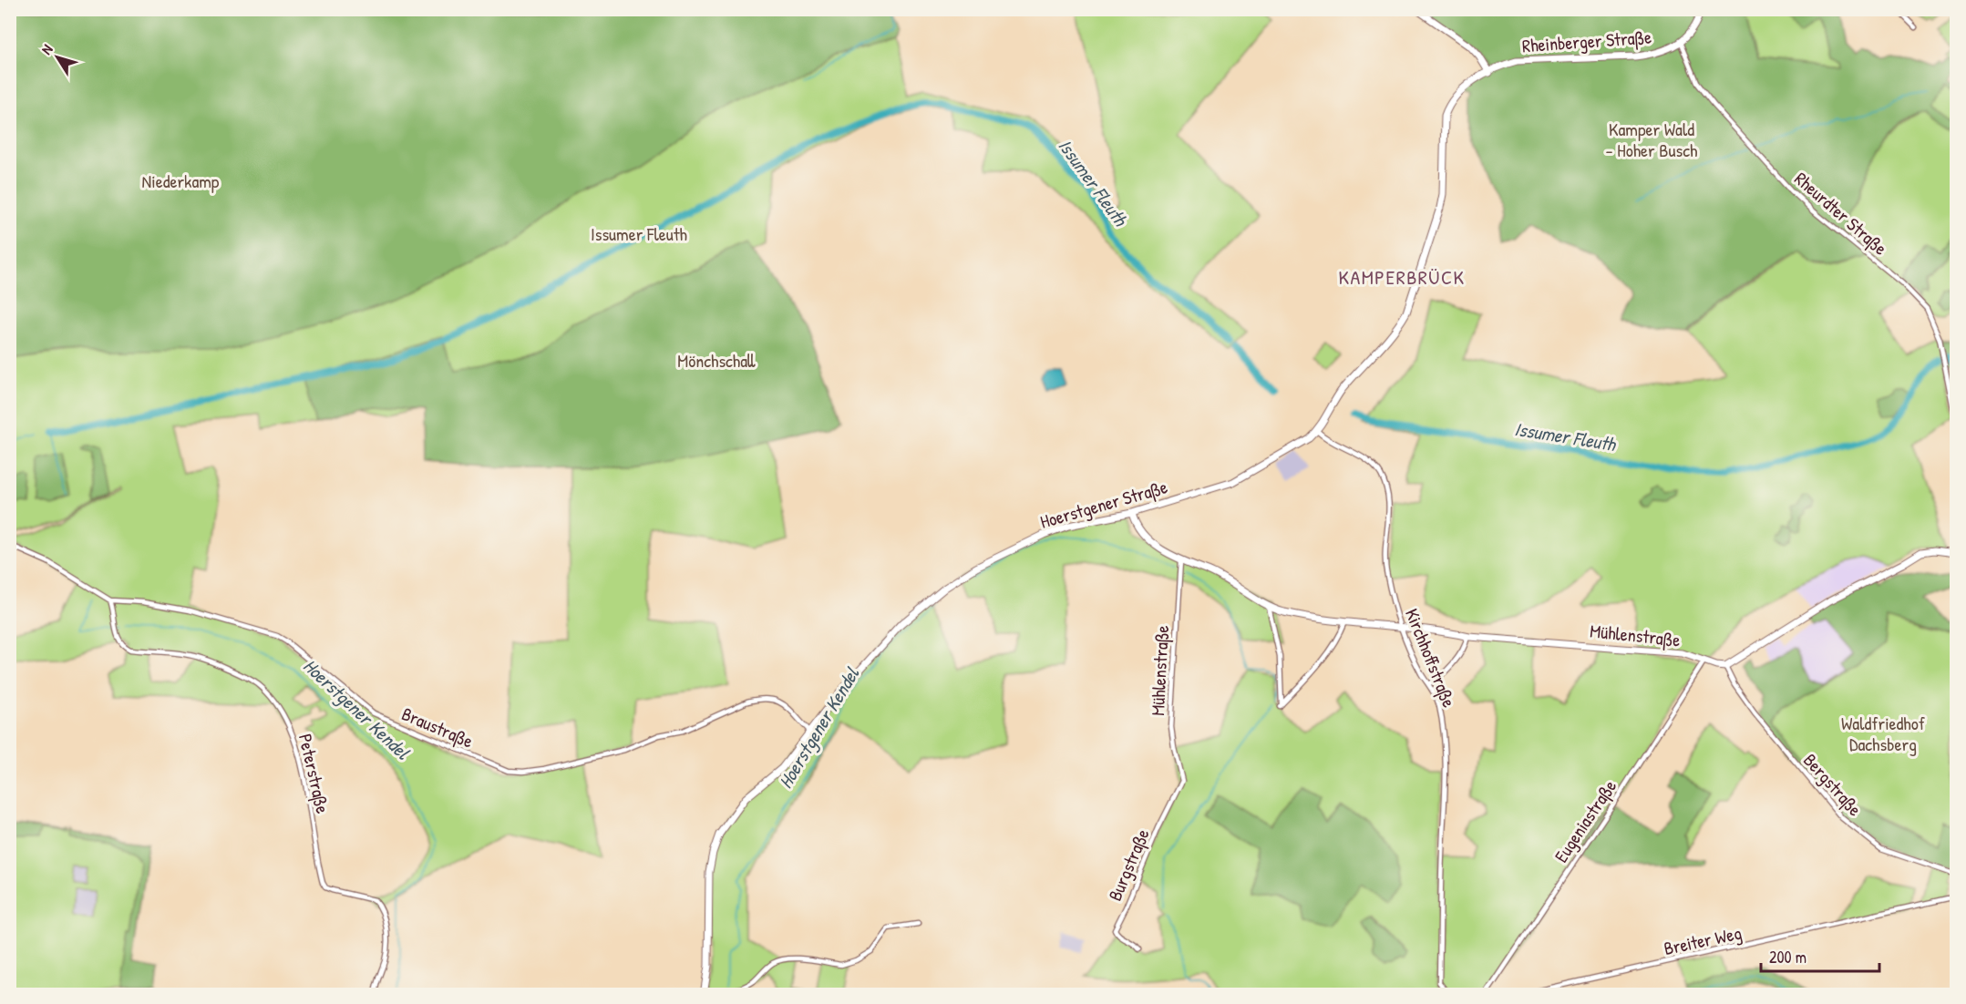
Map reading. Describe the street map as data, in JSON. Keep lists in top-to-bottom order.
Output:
{
  "streets": {
    "main road": ["Rheinberger Straße", "Hoerstgener Straße", "Mühlenstraße"],
    "street": [
      "Rheurdter Straße",
      "Kirchhoffstraße",
      "Braustraße",
      "Peterstraße",
      "Bergstraße",
      "Eugeniastraße",
      "Burgstraße",
      "Breiter Weg"
    ]
  },
  "crossings": [
    ["Rheinberger Straße", "Rheurdter Straße"],
    ["Rheinberger Straße", "Hoerstgener Straße"],
    ["Hoerstgener Straße", "Mühlenstraße"],
    ["Hoerstgener Straße", "Kirchhoffstraße"],
    ["Hoerstgener Straße", "Braustraße"],
    ["Mühlenstraße", "Kirchhoffstraße"],
    ["Mühlenstraße", "Bergstraße"],
    ["Mühlenstraße", "Eugeniastraße"],
    ["Mühlenstraße", "Burgstraße"],
    ["Braustraße", "Peterstraße"]
  ],
  "districts": ["KAMPERBRÜCK"],
  "water": ["Issumer Fleuth", "Hoerstgener Kendel"],
  "parks": [
    "Kamper Wald - Hoher Busch",
    "Niederkamp",
    "Issumer Fleuth",
    "Mönchschall",
    "Waldfriedhof Dachsberg"
  ],
  "scale_bar": "200 m",
  "north": "top left"
}
